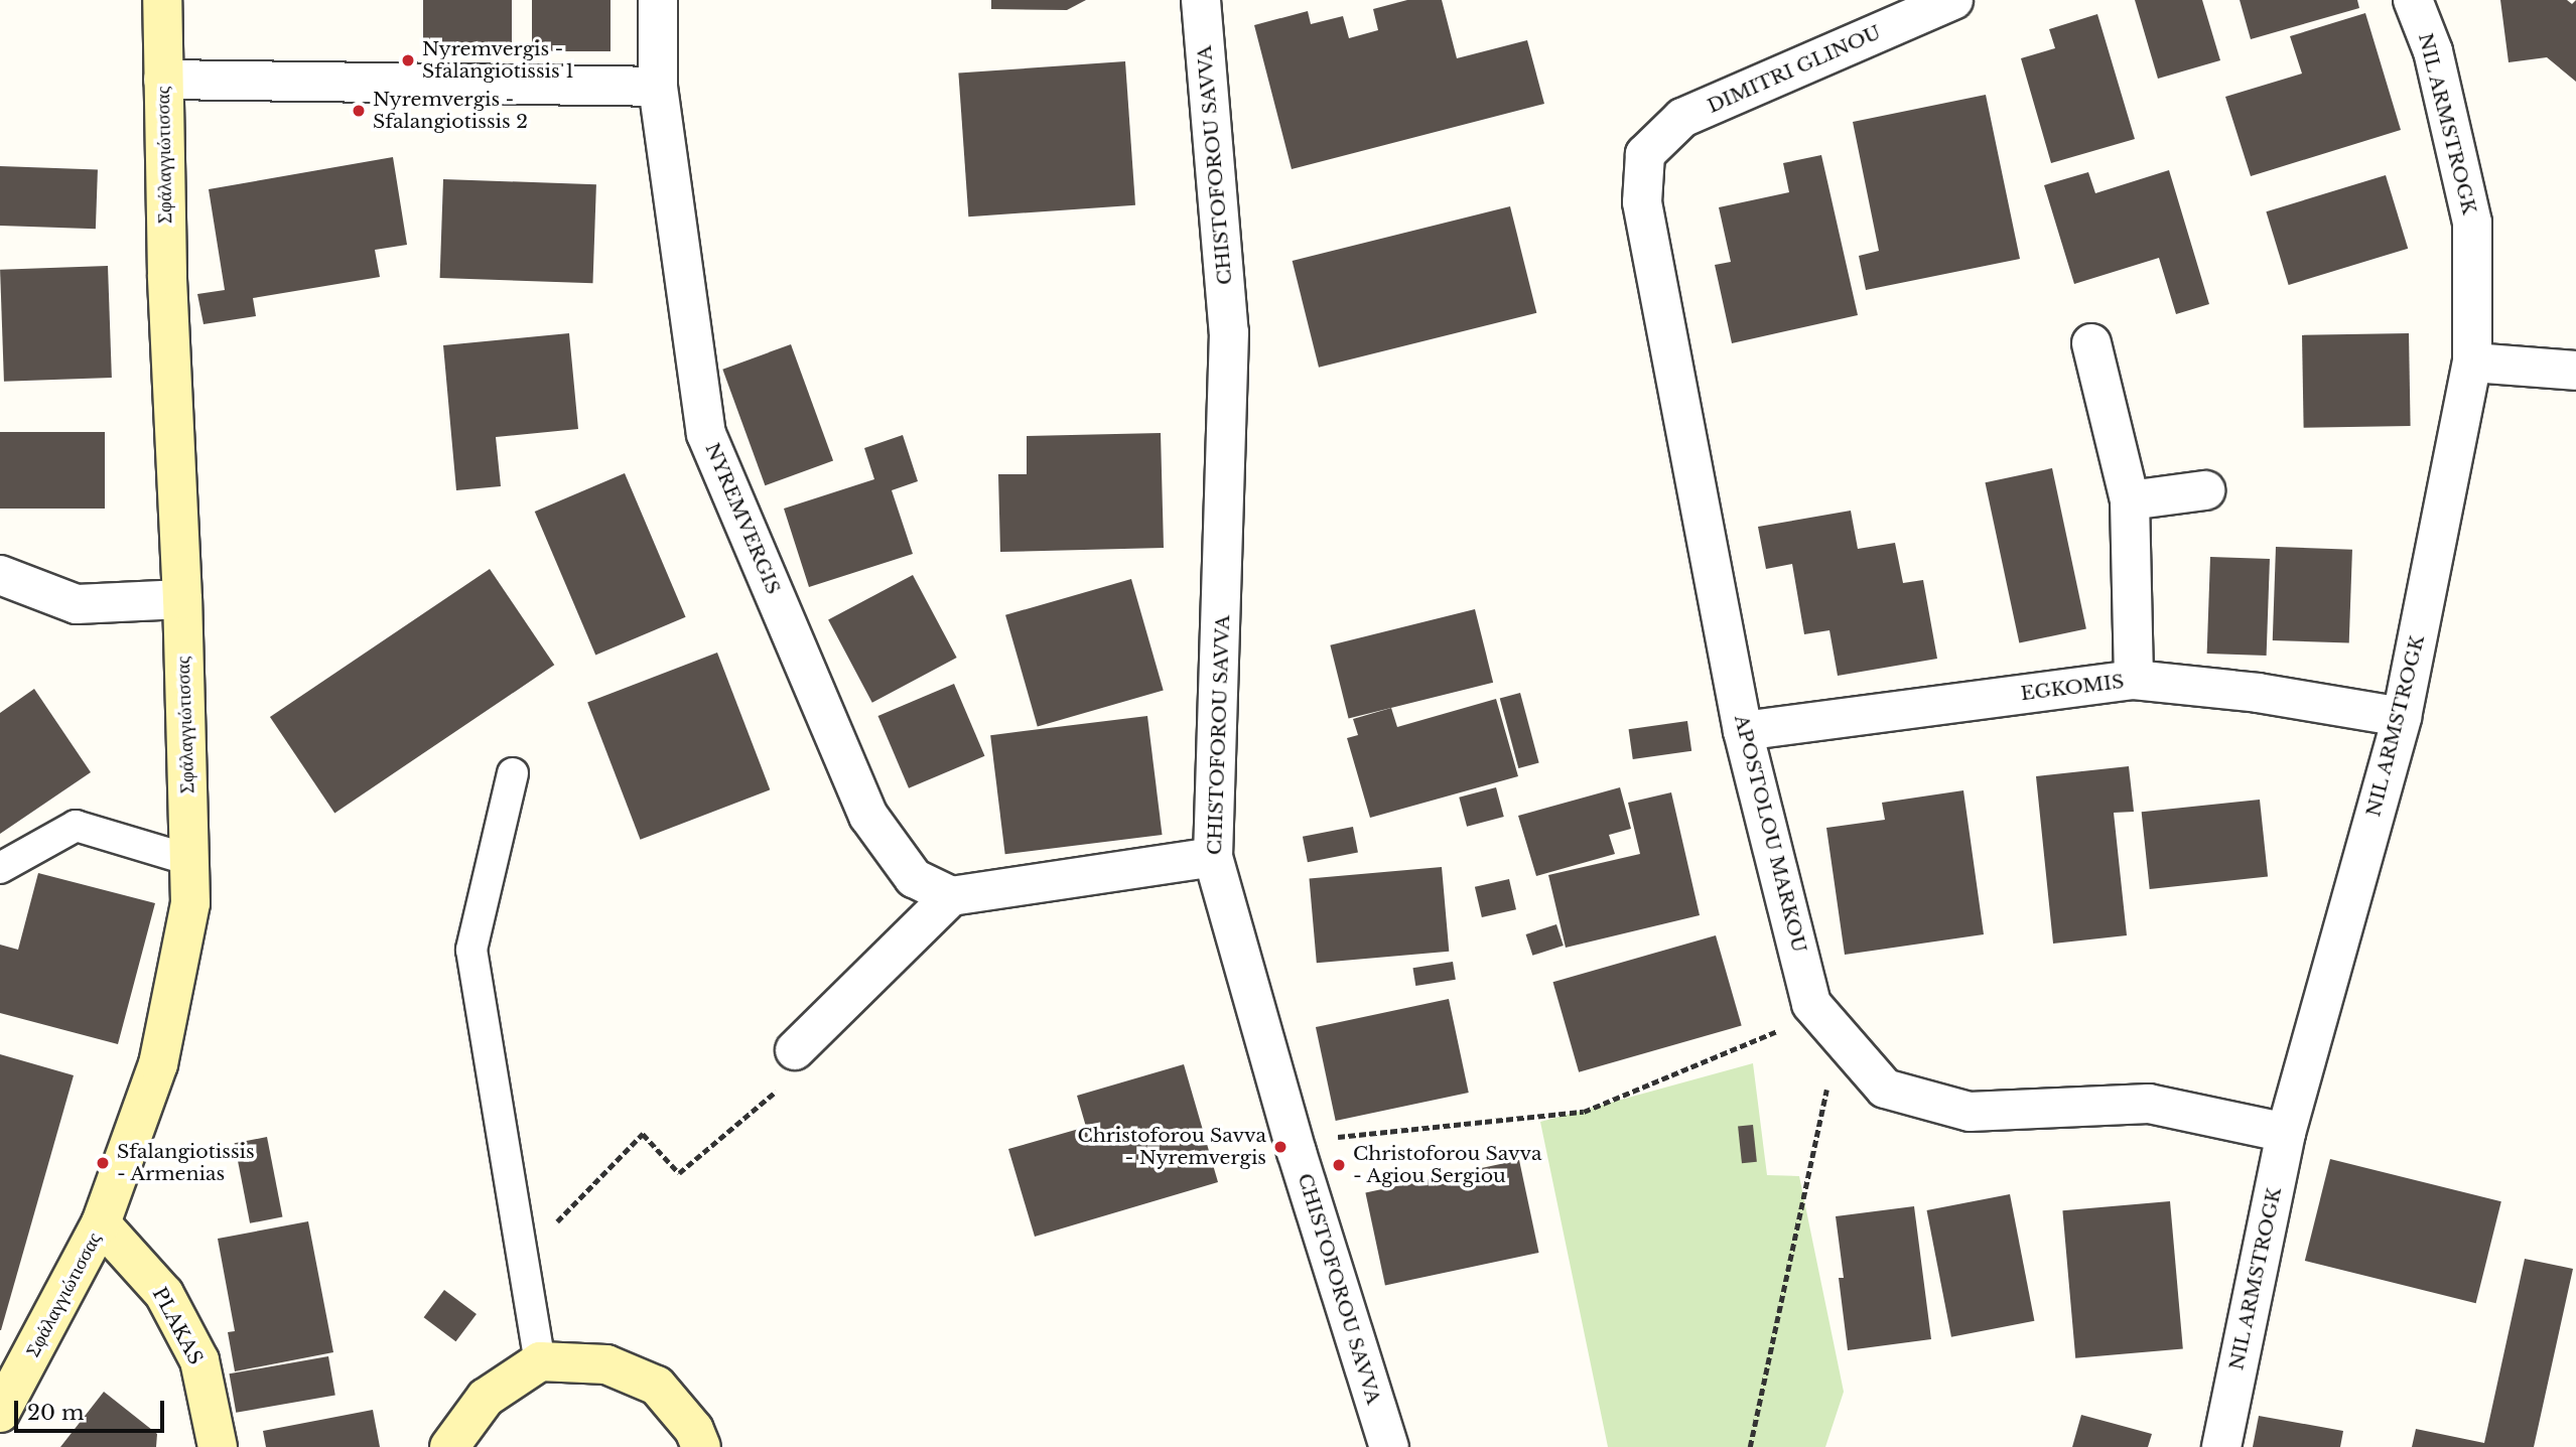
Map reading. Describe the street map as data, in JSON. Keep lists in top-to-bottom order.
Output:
{
  "streets": {
    "street": [
      "DIMITRI GLINOU",
      "NIL ARMSTROGK",
      "Σφάλαγγιώτισσας",
      "CHISTOFOROU SAVVA",
      "NYREMVERGIS",
      "EGKOMIS",
      "APOSTOLOU MARKOU",
      "PLAKAS"
    ]
  },
  "crossings": [
    ["DIMITRI GLINOU", "APOSTOLOU MARKOU"],
    ["NIL ARMSTROGK", "EGKOMIS"],
    ["NIL ARMSTROGK", "APOSTOLOU MARKOU"],
    ["Σφάλαγγιώτισσας", "PLAKAS"],
    ["EGKOMIS", "APOSTOLOU MARKOU"]
  ],
  "places": [
    "Nyremvergis - Sfalangiotissis 1",
    "Nyremvergis - Sfalangiotissis 2",
    "Christoforou Savva - Nyremvergis",
    "Sfalangiotissis - Armenias",
    "Christoforou Savva - Agiou Sergiou"
  ],
  "scale_bar": "20 m"
}
